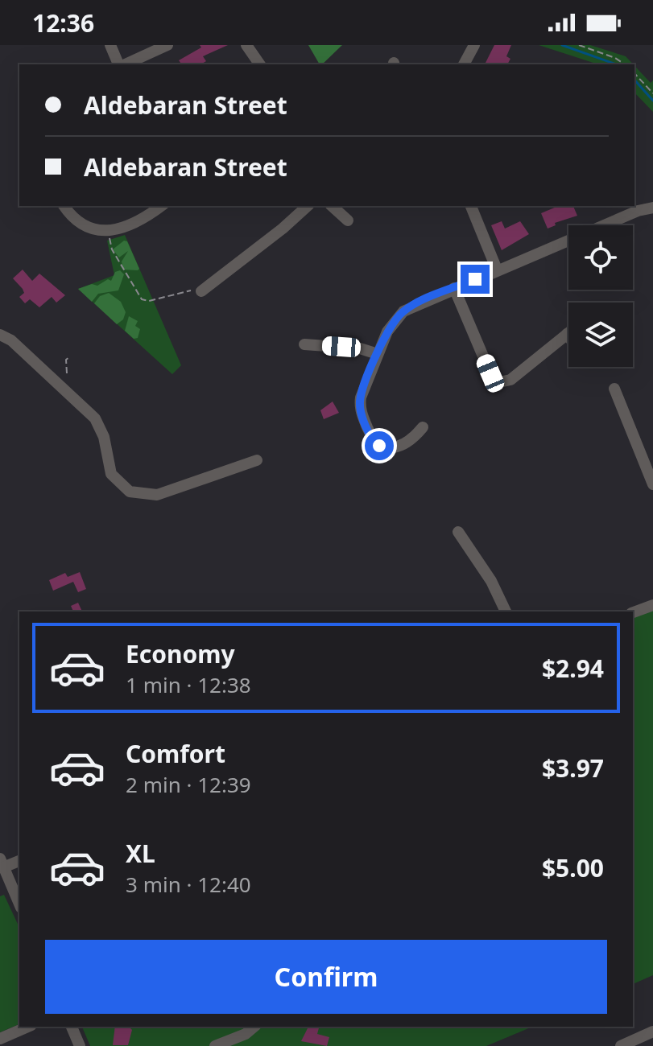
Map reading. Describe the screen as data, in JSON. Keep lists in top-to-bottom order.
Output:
{
  "page": {
    "status": "12:36",
    "banner": ["Aldebaran Street", "Aldebaran Street"],
    "list": [
      {
        "name": "Economy",
        "note": "1 min · 12:38",
        "value": "$2.94"
      },
      {
        "name": "Comfort",
        "note": "2 min · 12:39",
        "value": "$3.97"
      },
      {
        "name": "XL",
        "note": "3 min · 12:40",
        "value": "$5.00"
      }
    ],
    "buttons": "Confirm"
  }
}
